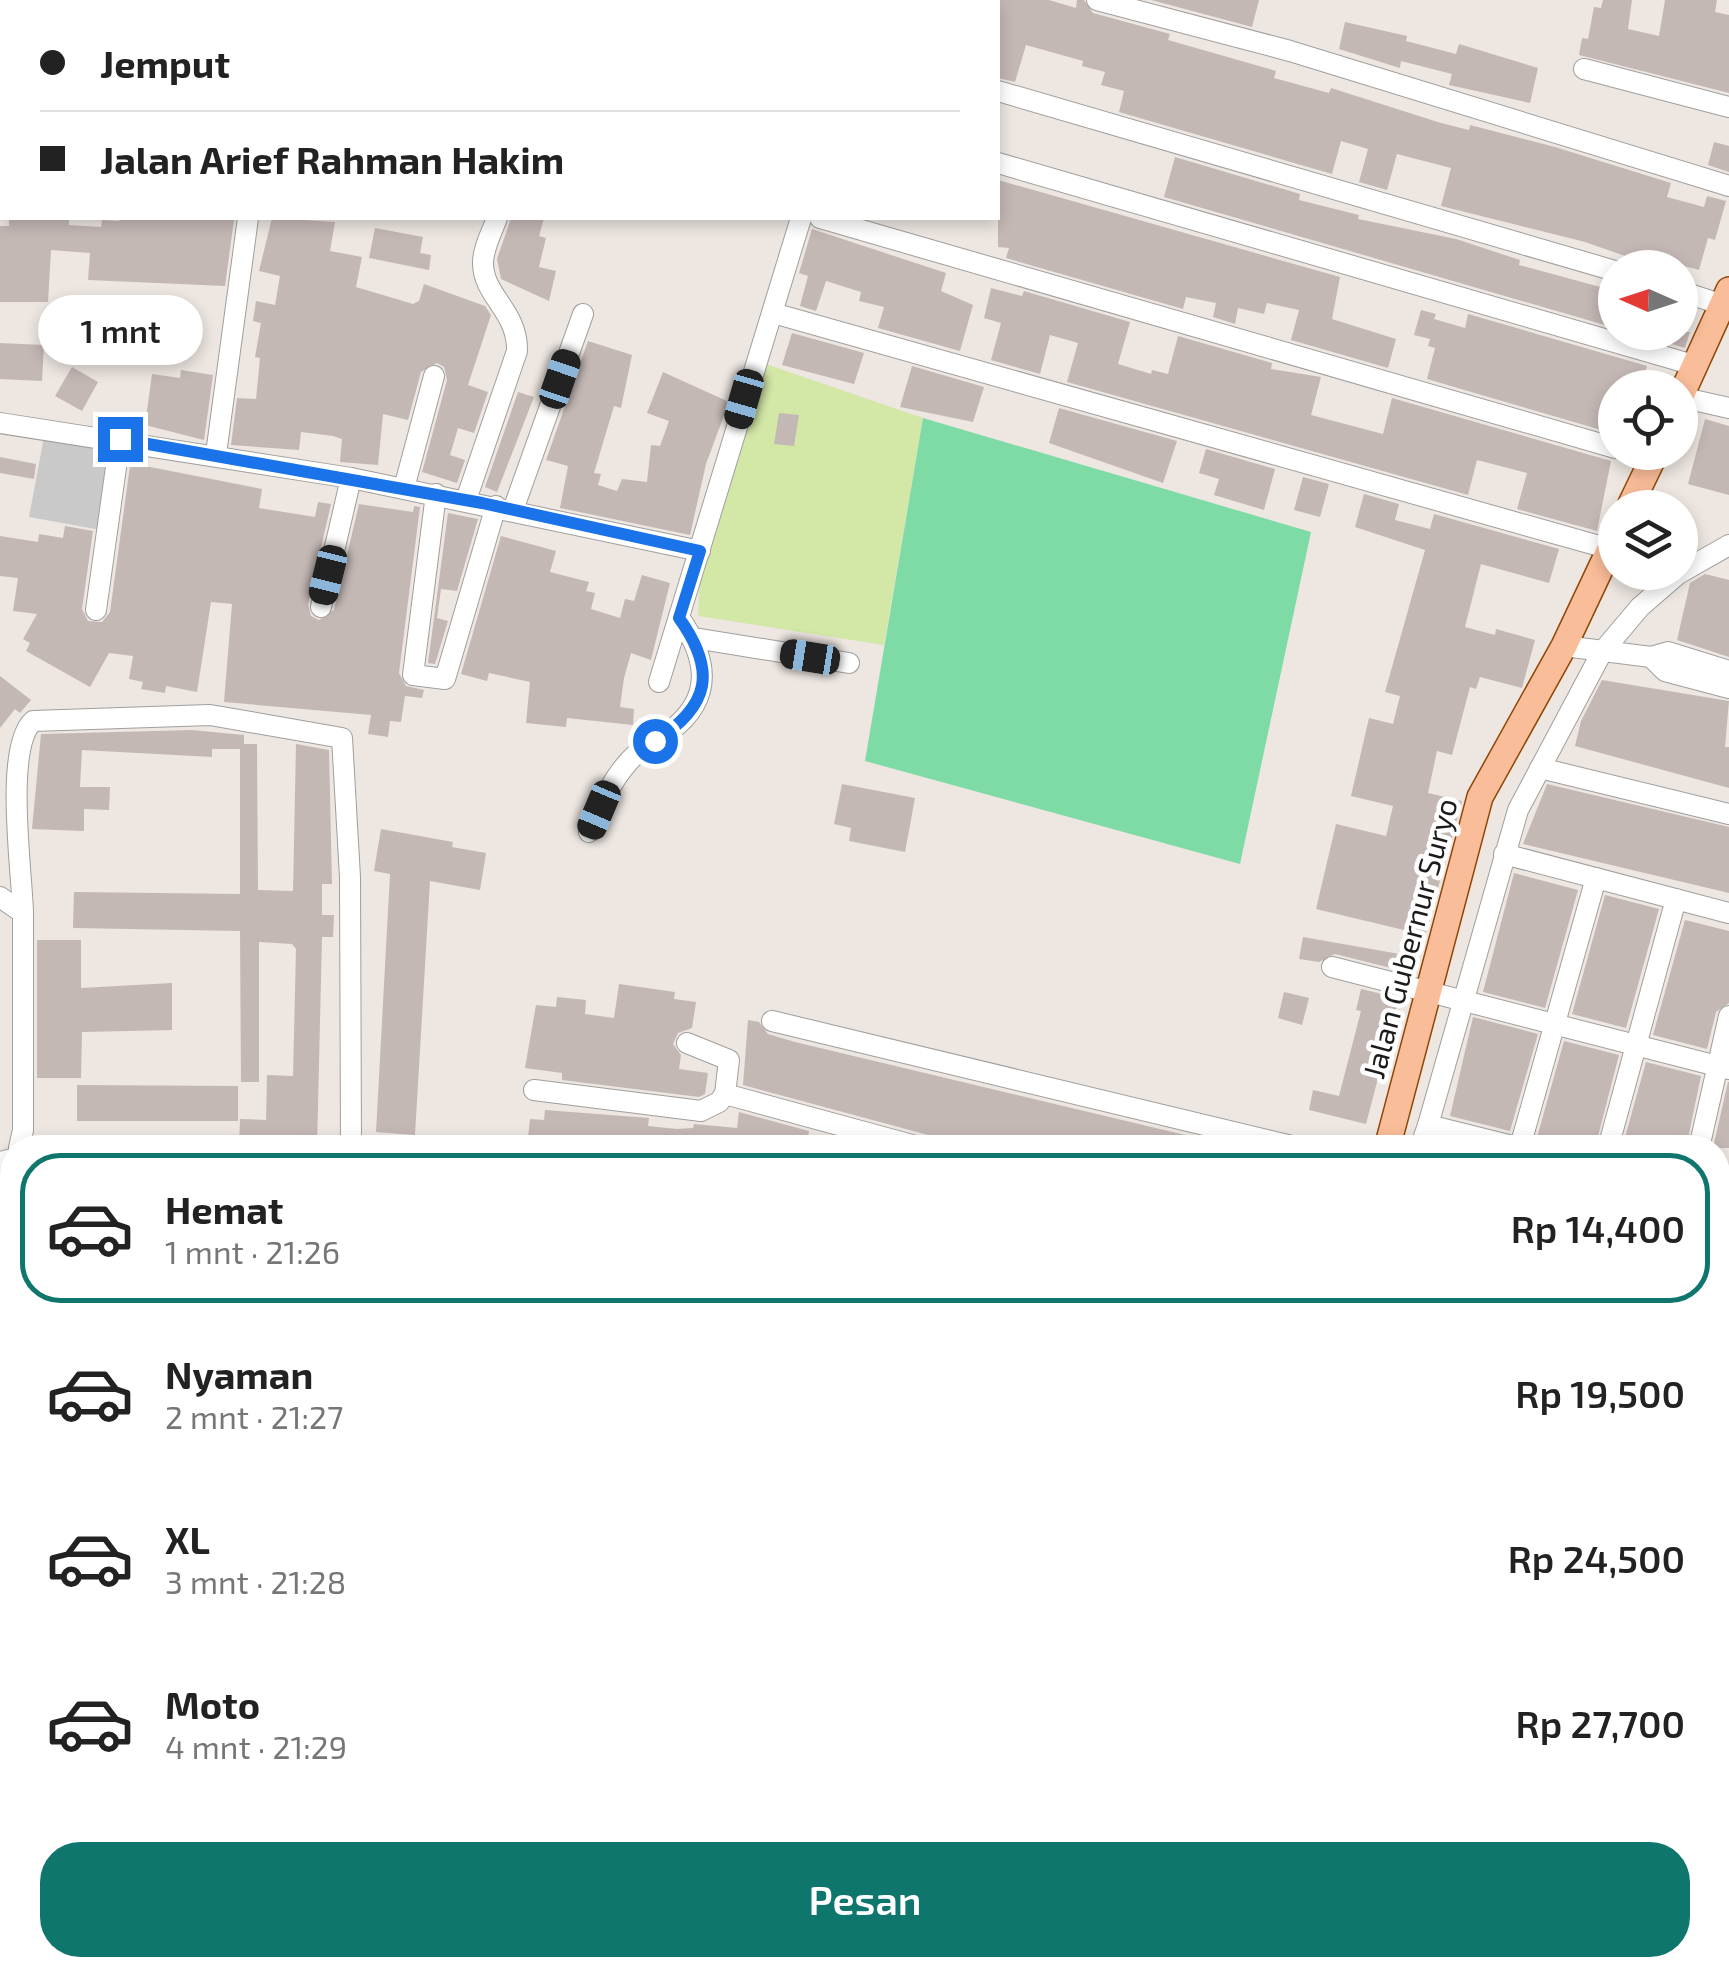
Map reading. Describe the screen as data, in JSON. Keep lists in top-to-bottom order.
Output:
{
  "streets": {
    "main road": ["Jalan Gubernur Suryo"]
  },
  "north": "left",
  "page": {
    "banner": ["Jemput", "Jalan Arief Rahman Hakim"],
    "bubble": "1 mnt",
    "list": [
      {
        "name": "Hemat",
        "note": "1 mnt · 21:26",
        "value": "Rp 14,400"
      },
      {
        "name": "Nyaman",
        "note": "2 mnt · 21:27",
        "value": "Rp 19,500"
      },
      {
        "name": "XL",
        "note": "3 mnt · 21:28",
        "value": "Rp 24,500"
      },
      {
        "name": "Moto",
        "note": "4 mnt · 21:29",
        "value": "Rp 27,700"
      }
    ],
    "buttons": "Pesan"
  }
}
